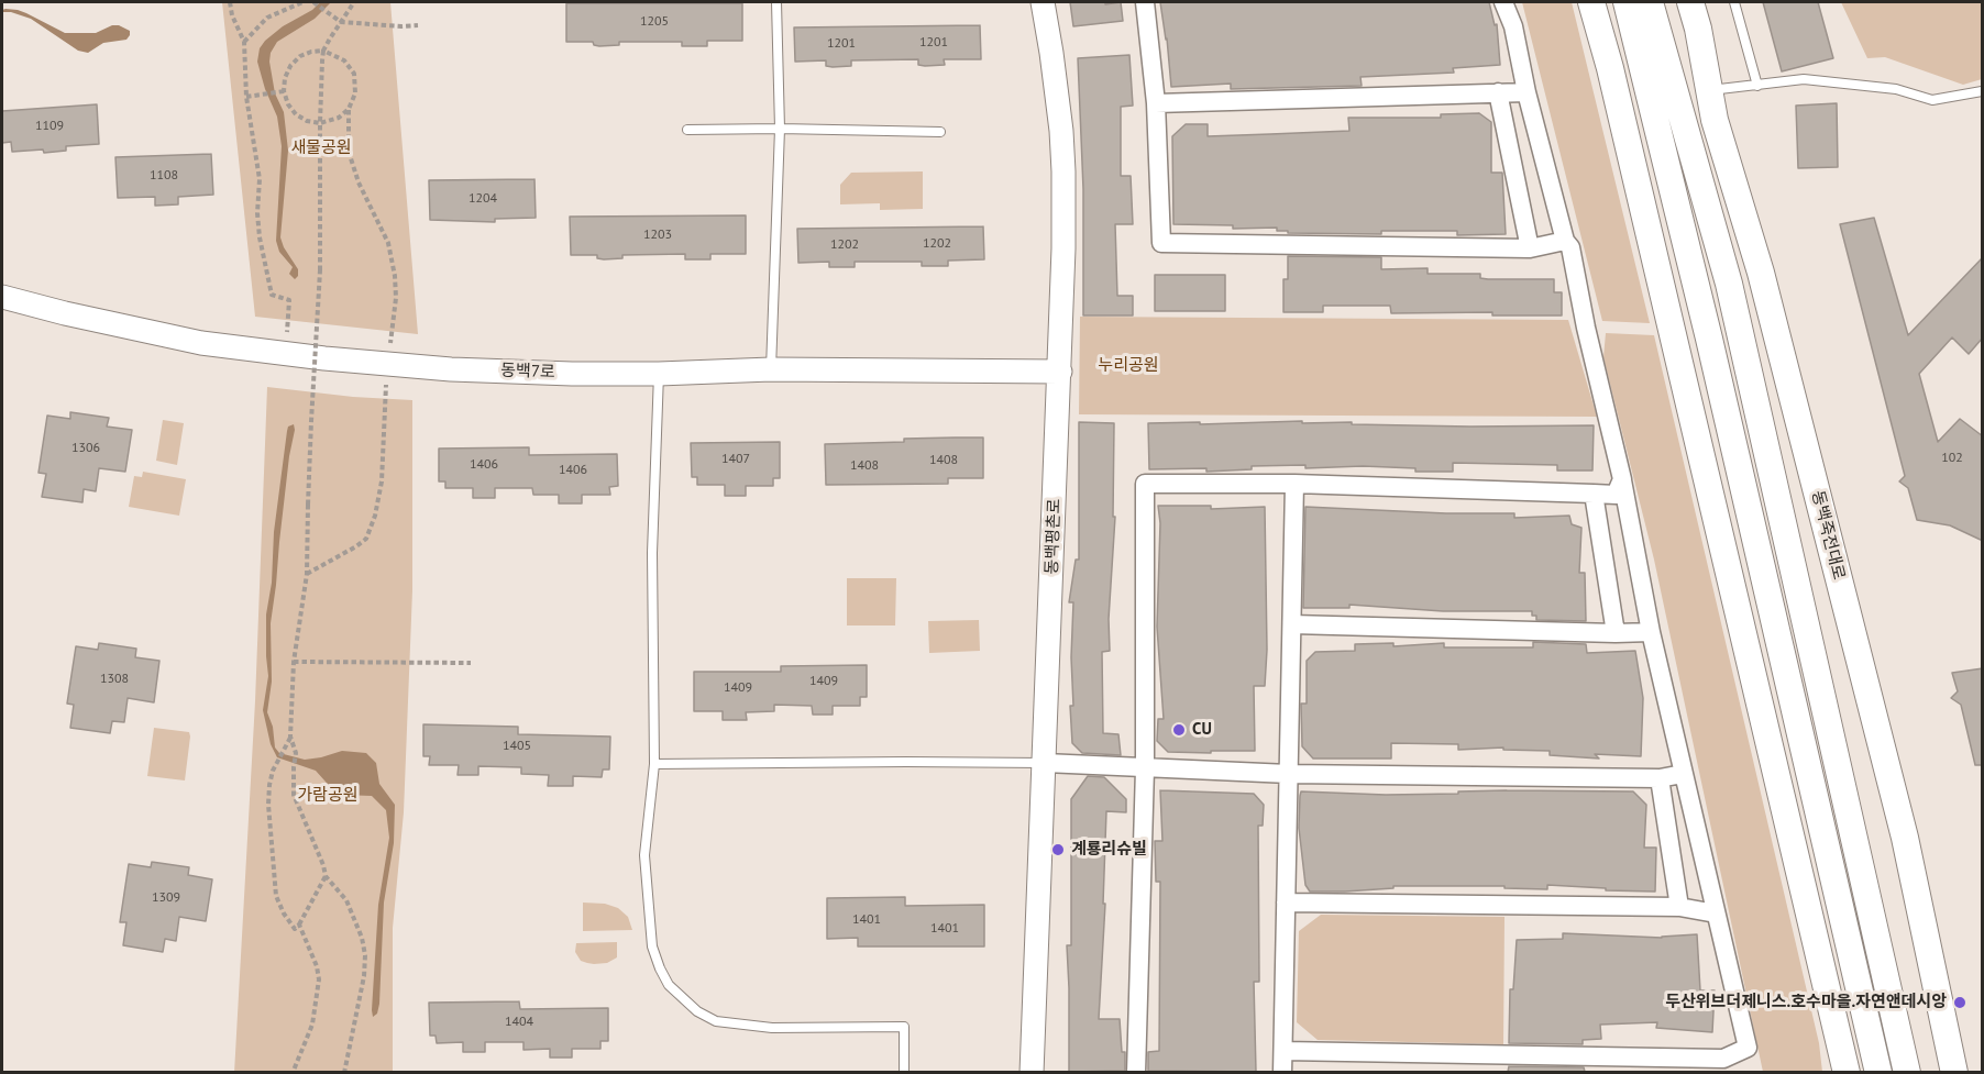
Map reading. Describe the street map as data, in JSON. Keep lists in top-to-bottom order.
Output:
{
  "streets": {
    "main road": ["동백죽전대로"],
    "street": ["동백7로", "동백평촌로"]
  },
  "crossings": [
    ["동백7로", "동백평촌로"]
  ],
  "parks": ["새물공원", "누리공원", "가람공원"],
  "places": ["CU", "계룡리슈빌", "두산위브더제니스.호수마을.자연앤데시앙"],
  "house_numbers": [
    "1205",
    "1201",
    "1201",
    "1109",
    "1108",
    "1204",
    "1203",
    "1202",
    "1202",
    "1306",
    "102",
    "1407",
    "1408",
    "1406",
    "1408",
    "1406",
    "1308",
    "1409",
    "1409",
    "1405",
    "1309",
    "1401",
    "1401",
    "1404"
  ]
}
